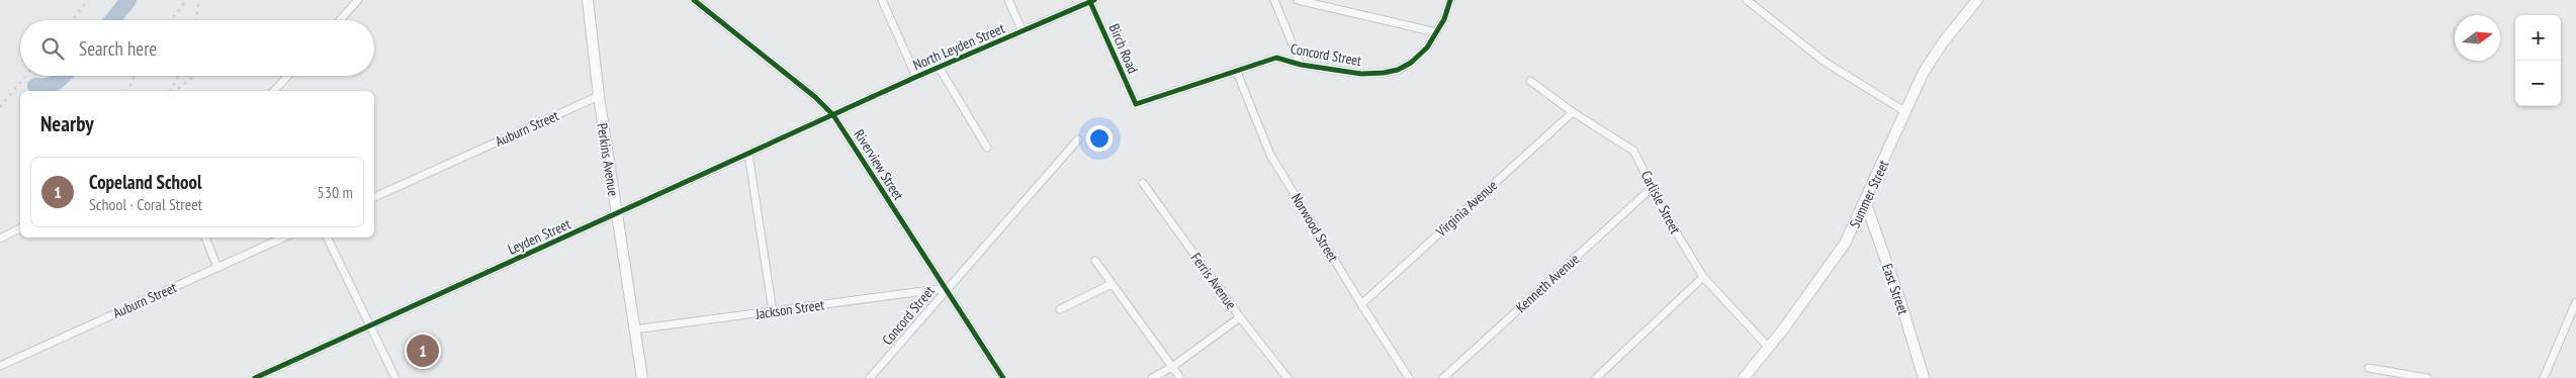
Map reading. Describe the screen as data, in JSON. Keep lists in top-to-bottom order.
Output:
{
  "streets": {
    "street": [
      "North Leyden Street",
      "Birch Road",
      "Concord Street",
      "Auburn Street",
      "Perkins Avenue",
      "Riverview Street",
      "Summer Street",
      "Carlisle Street",
      "Virginia Avenue",
      "Norwood Street",
      "Leyden Street",
      "Ferris Avenue",
      "Kenneth Avenue",
      "East Street",
      "Jackson Street"
    ]
  },
  "crossings": [
    ["North Leyden Street", "Birch Road"],
    ["North Leyden Street", "Riverview Street"],
    ["North Leyden Street", "Leyden Street"],
    ["Birch Road", "Concord Street"],
    ["Concord Street", "Riverview Street"],
    ["Concord Street", "Norwood Street"],
    ["Concord Street", "Jackson Street"],
    ["Auburn Street", "Perkins Avenue"],
    ["Perkins Avenue", "Leyden Street"],
    ["Perkins Avenue", "Jackson Street"],
    ["Riverview Street", "Leyden Street"],
    ["Riverview Street", "Jackson Street"],
    ["Summer Street", "Carlisle Street"],
    ["Summer Street", "East Street"],
    ["Carlisle Street", "Virginia Avenue"],
    ["Carlisle Street", "Kenneth Avenue"],
    ["Virginia Avenue", "Norwood Street"]
  ],
  "north": "right",
  "page": {
    "map_buttons": ["+", "−"],
    "search": "Search here",
    "heading": "Nearby",
    "list": [
      {
        "mark": "1",
        "name": "Copeland School",
        "note": "School · Coral Street",
        "value": "530 m"
      }
    ],
    "pins": "1"
  }
}
